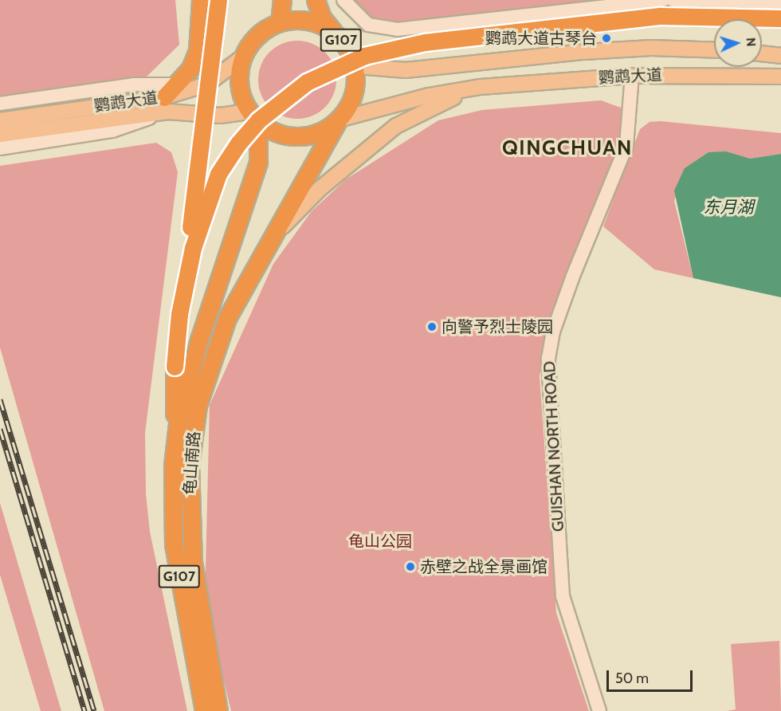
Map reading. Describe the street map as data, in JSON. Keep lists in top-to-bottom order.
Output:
{
  "streets": {
    "highway": ["G107", "龟山南路"],
    "main road": ["鹦鹉大道", "GUISHAN NORTH ROAD"]
  },
  "crossings": [
    ["G107", "鹦鹉大道"],
    ["G107", "龟山南路"],
    ["鹦鹉大道", "GUISHAN NORTH ROAD"]
  ],
  "districts": ["QINGCHUAN"],
  "water": ["东月湖"],
  "parks": ["龟山公园"],
  "places": ["鹦鹉大道古琴台", "向警予烈士陵园", "赤壁之战全景画馆"],
  "scale_bar": "50 m",
  "north": "right"
}
